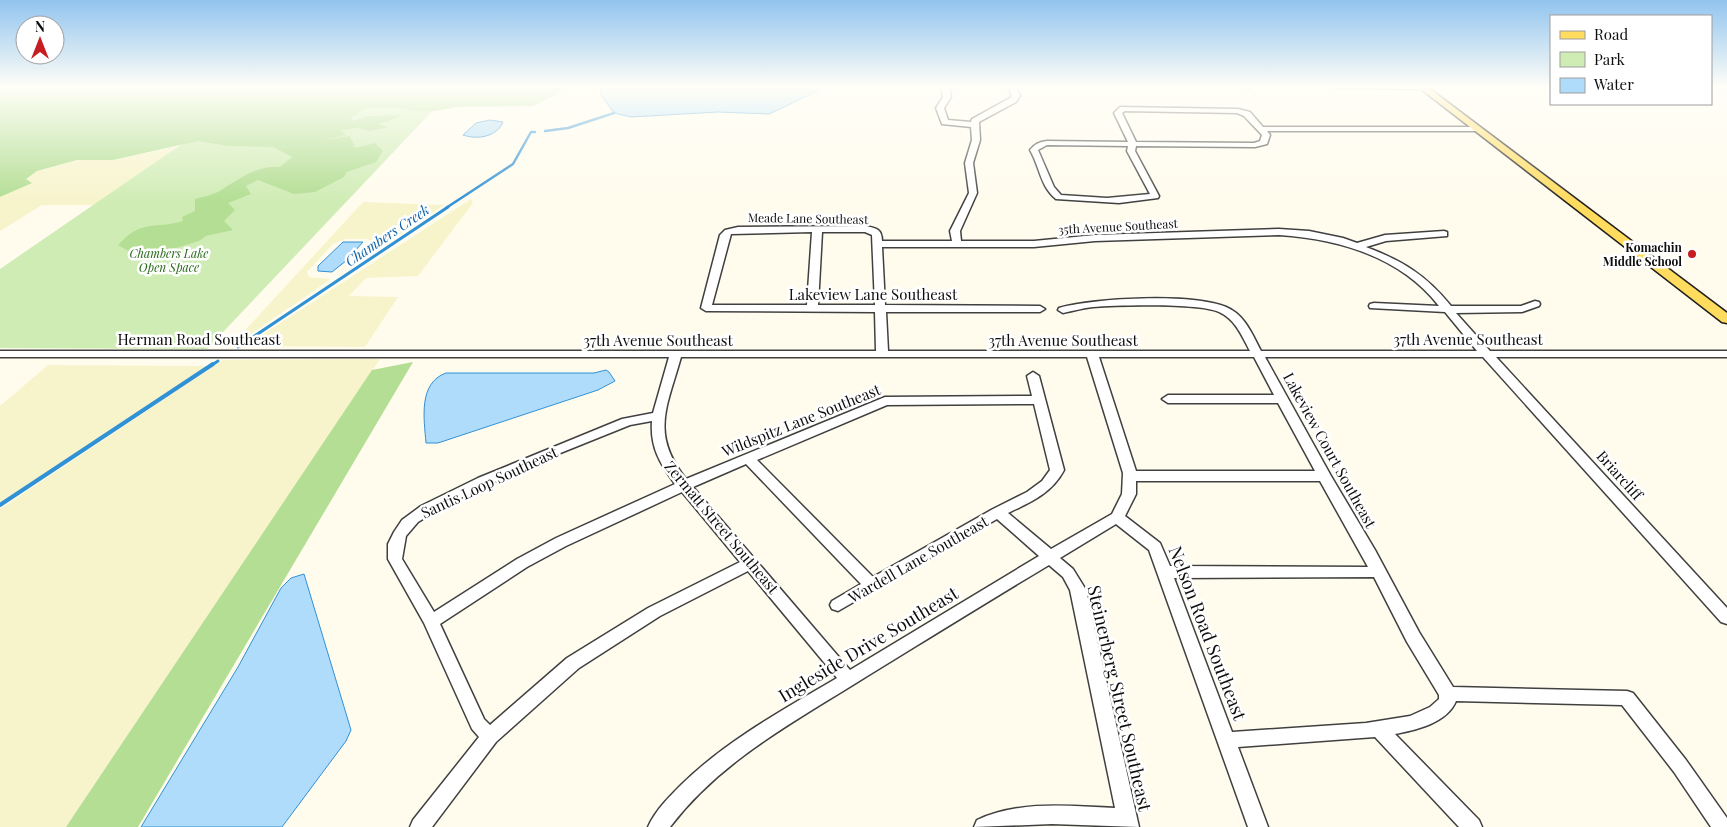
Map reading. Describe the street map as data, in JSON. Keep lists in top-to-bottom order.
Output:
{
  "streets": {
    "street": [
      "Meade Lane Southeast",
      "35th Avenue Southeast",
      "Lakeview Lane Southeast",
      "Herman Road Southeast",
      "37th Avenue Southeast",
      "Wildspitz Lane Southeast",
      "Lakeview Court Southeast",
      "Briarcliff",
      "Santis Loop Southeast",
      "Zermatt Street Southeast",
      "Wardell Lane Southeast",
      "Nelson Road Southeast",
      "Ingleside Drive Southeast",
      "Steinerberg Street Southeast"
    ]
  },
  "crossings": [
    ["Meade Lane Southeast", "35th Avenue Southeast"],
    ["Meade Lane Southeast", "Lakeview Lane Southeast"],
    ["35th Avenue Southeast", "Briarcliff"],
    ["Herman Road Southeast", "37th Avenue Southeast"],
    ["37th Avenue Southeast", "Lakeview Court Southeast"],
    ["37th Avenue Southeast", "Briarcliff"],
    ["37th Avenue Southeast", "Zermatt Street Southeast"],
    ["Wildspitz Lane Southeast", "Santis Loop Southeast"],
    ["Wildspitz Lane Southeast", "Zermatt Street Southeast"],
    ["Wildspitz Lane Southeast", "Wardell Lane Southeast"],
    ["Santis Loop Southeast", "Zermatt Street Southeast"],
    ["Zermatt Street Southeast", "Ingleside Drive Southeast"],
    ["Wardell Lane Southeast", "Ingleside Drive Southeast"],
    ["Wardell Lane Southeast", "Steinerberg Street Southeast"],
    ["Nelson Road Southeast", "Ingleside Drive Southeast"],
    ["Ingleside Drive Southeast", "Steinerberg Street Southeast"]
  ],
  "water": ["Chambers Creek"],
  "parks": ["Chambers Lake Open Space"],
  "places": ["Komachin Middle School"],
  "legend": ["Road", "Park", "Water"],
  "north": "top"
}
